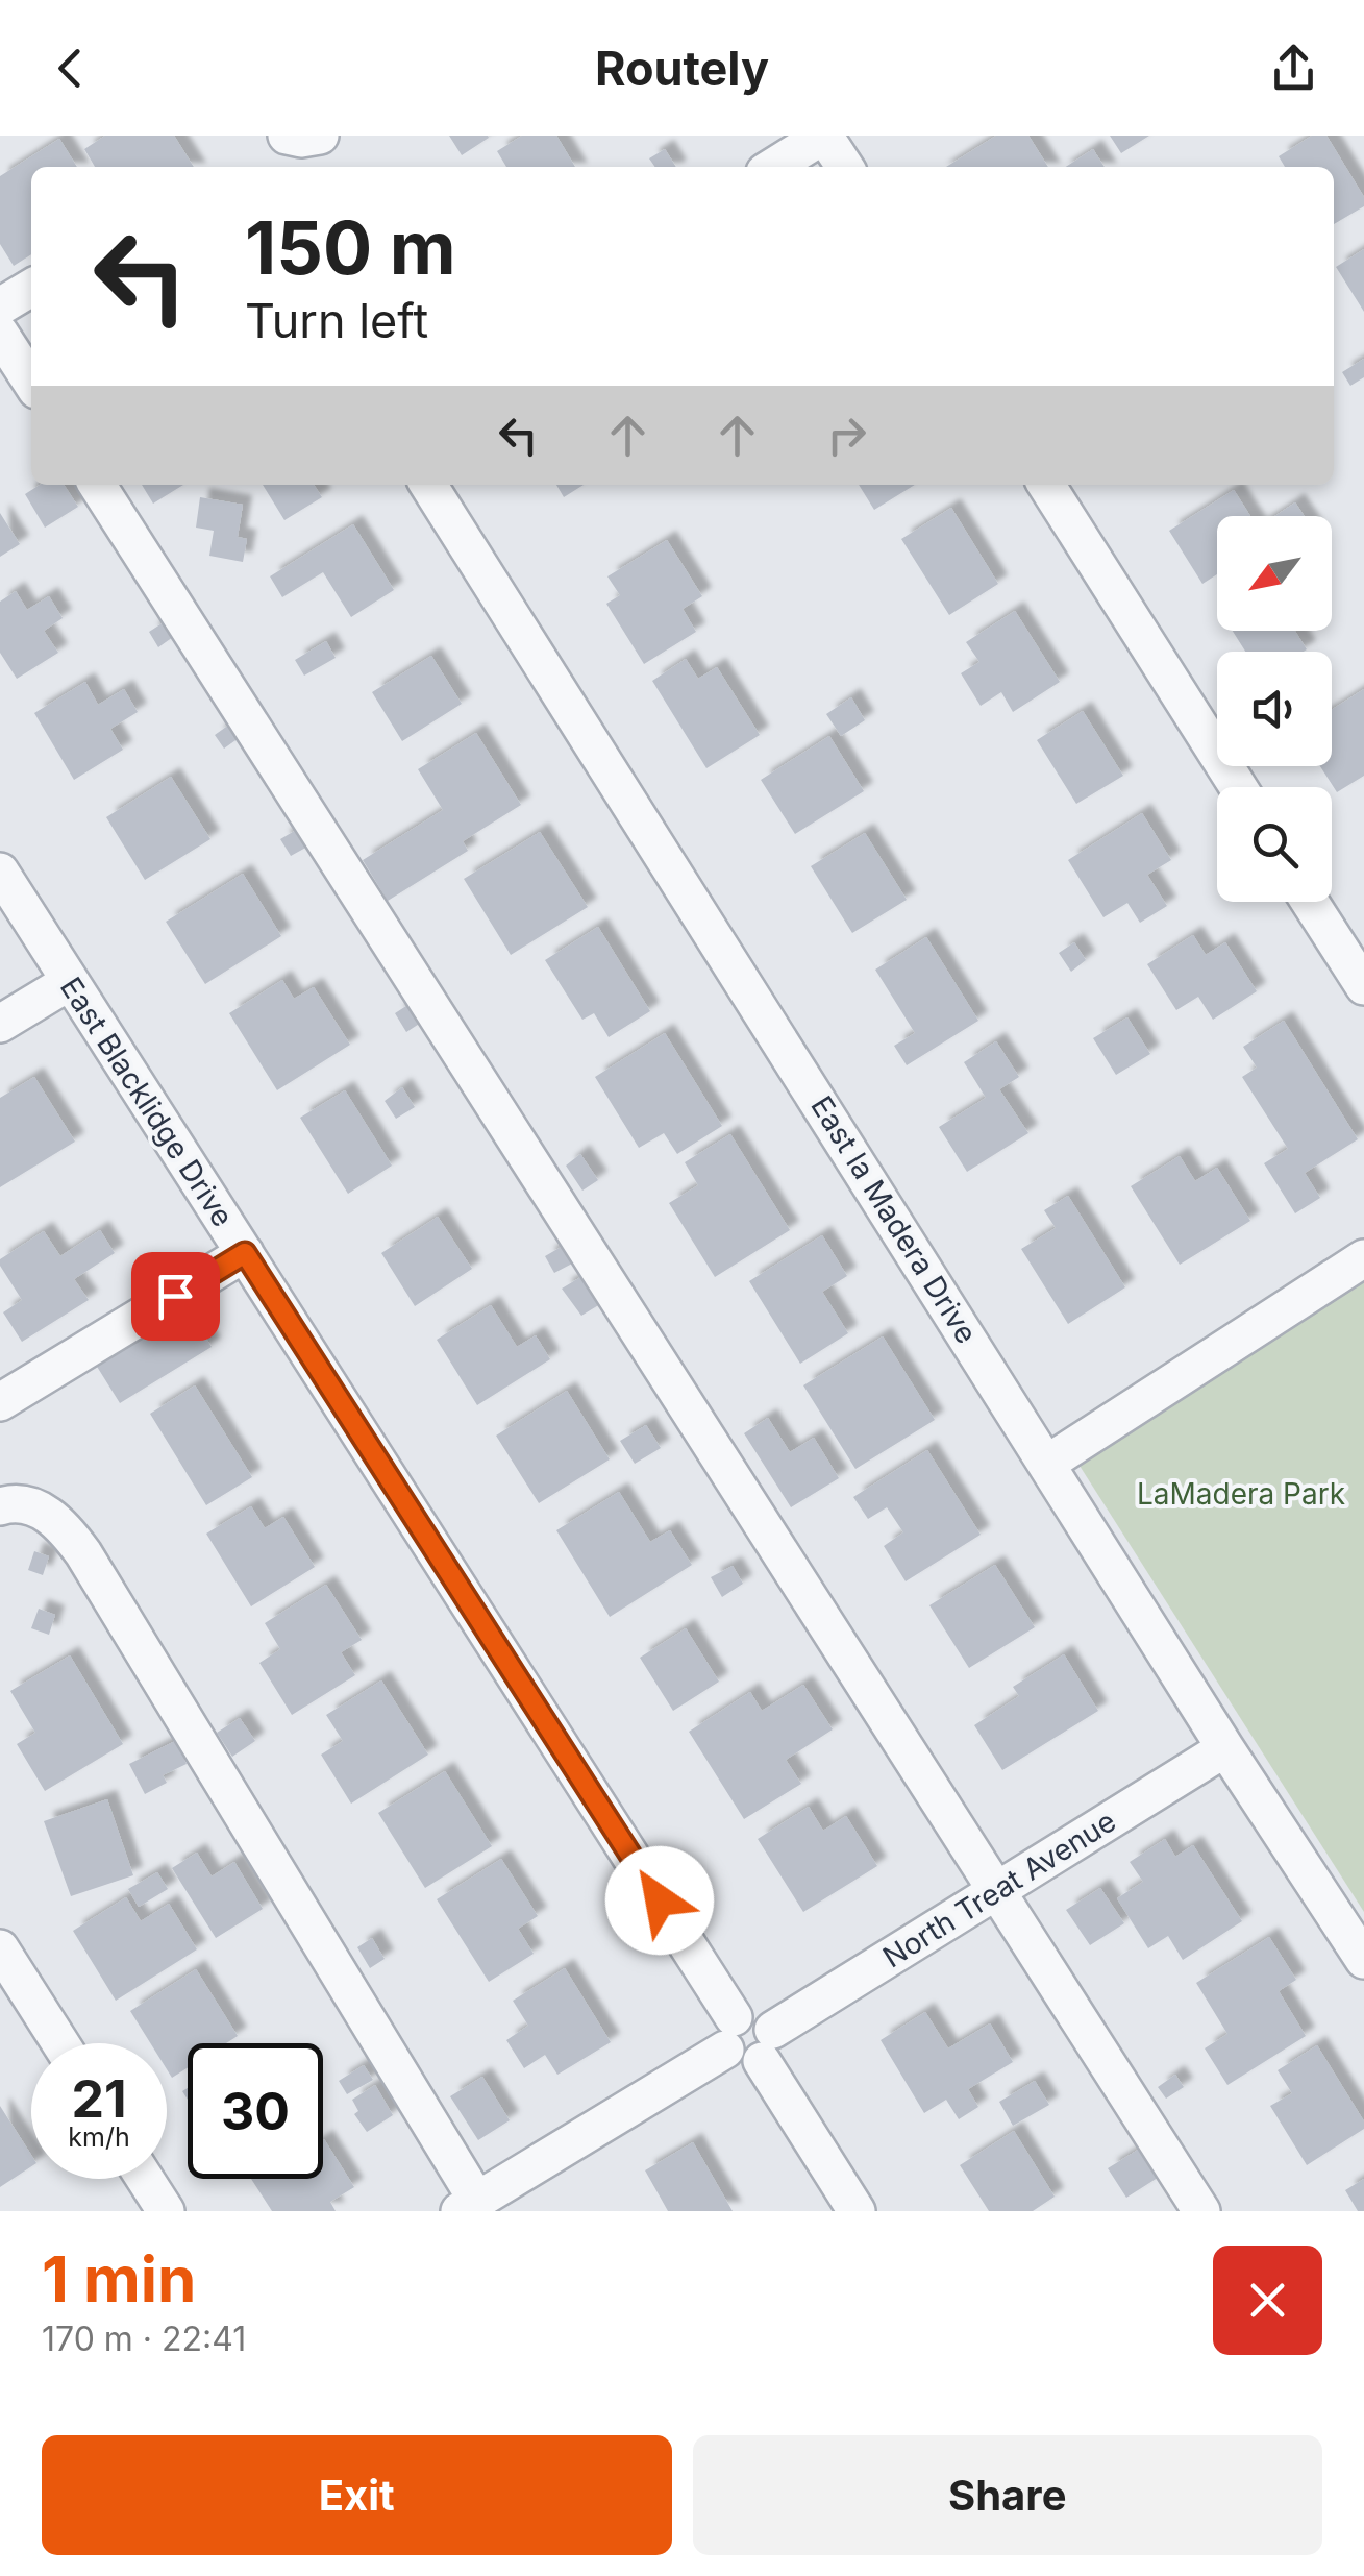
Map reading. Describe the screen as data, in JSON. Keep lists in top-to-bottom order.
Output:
{
  "streets": {
    "street": ["East Blacklidge Drive", "East la Madera Drive", "North Treat Avenue"]
  },
  "crossings": [
    ["East la Madera Drive", "North Treat Avenue"]
  ],
  "parks": ["LaMadera Park"],
  "north": "bottom left",
  "page": {
    "header": "Routely",
    "turn": ["150 m", "Turn left"],
    "speed": "21 km/h",
    "limit": "30",
    "heading": ["1 min", "170 m · 22:41"],
    "buttons": ["Exit", "Share"]
  }
}
